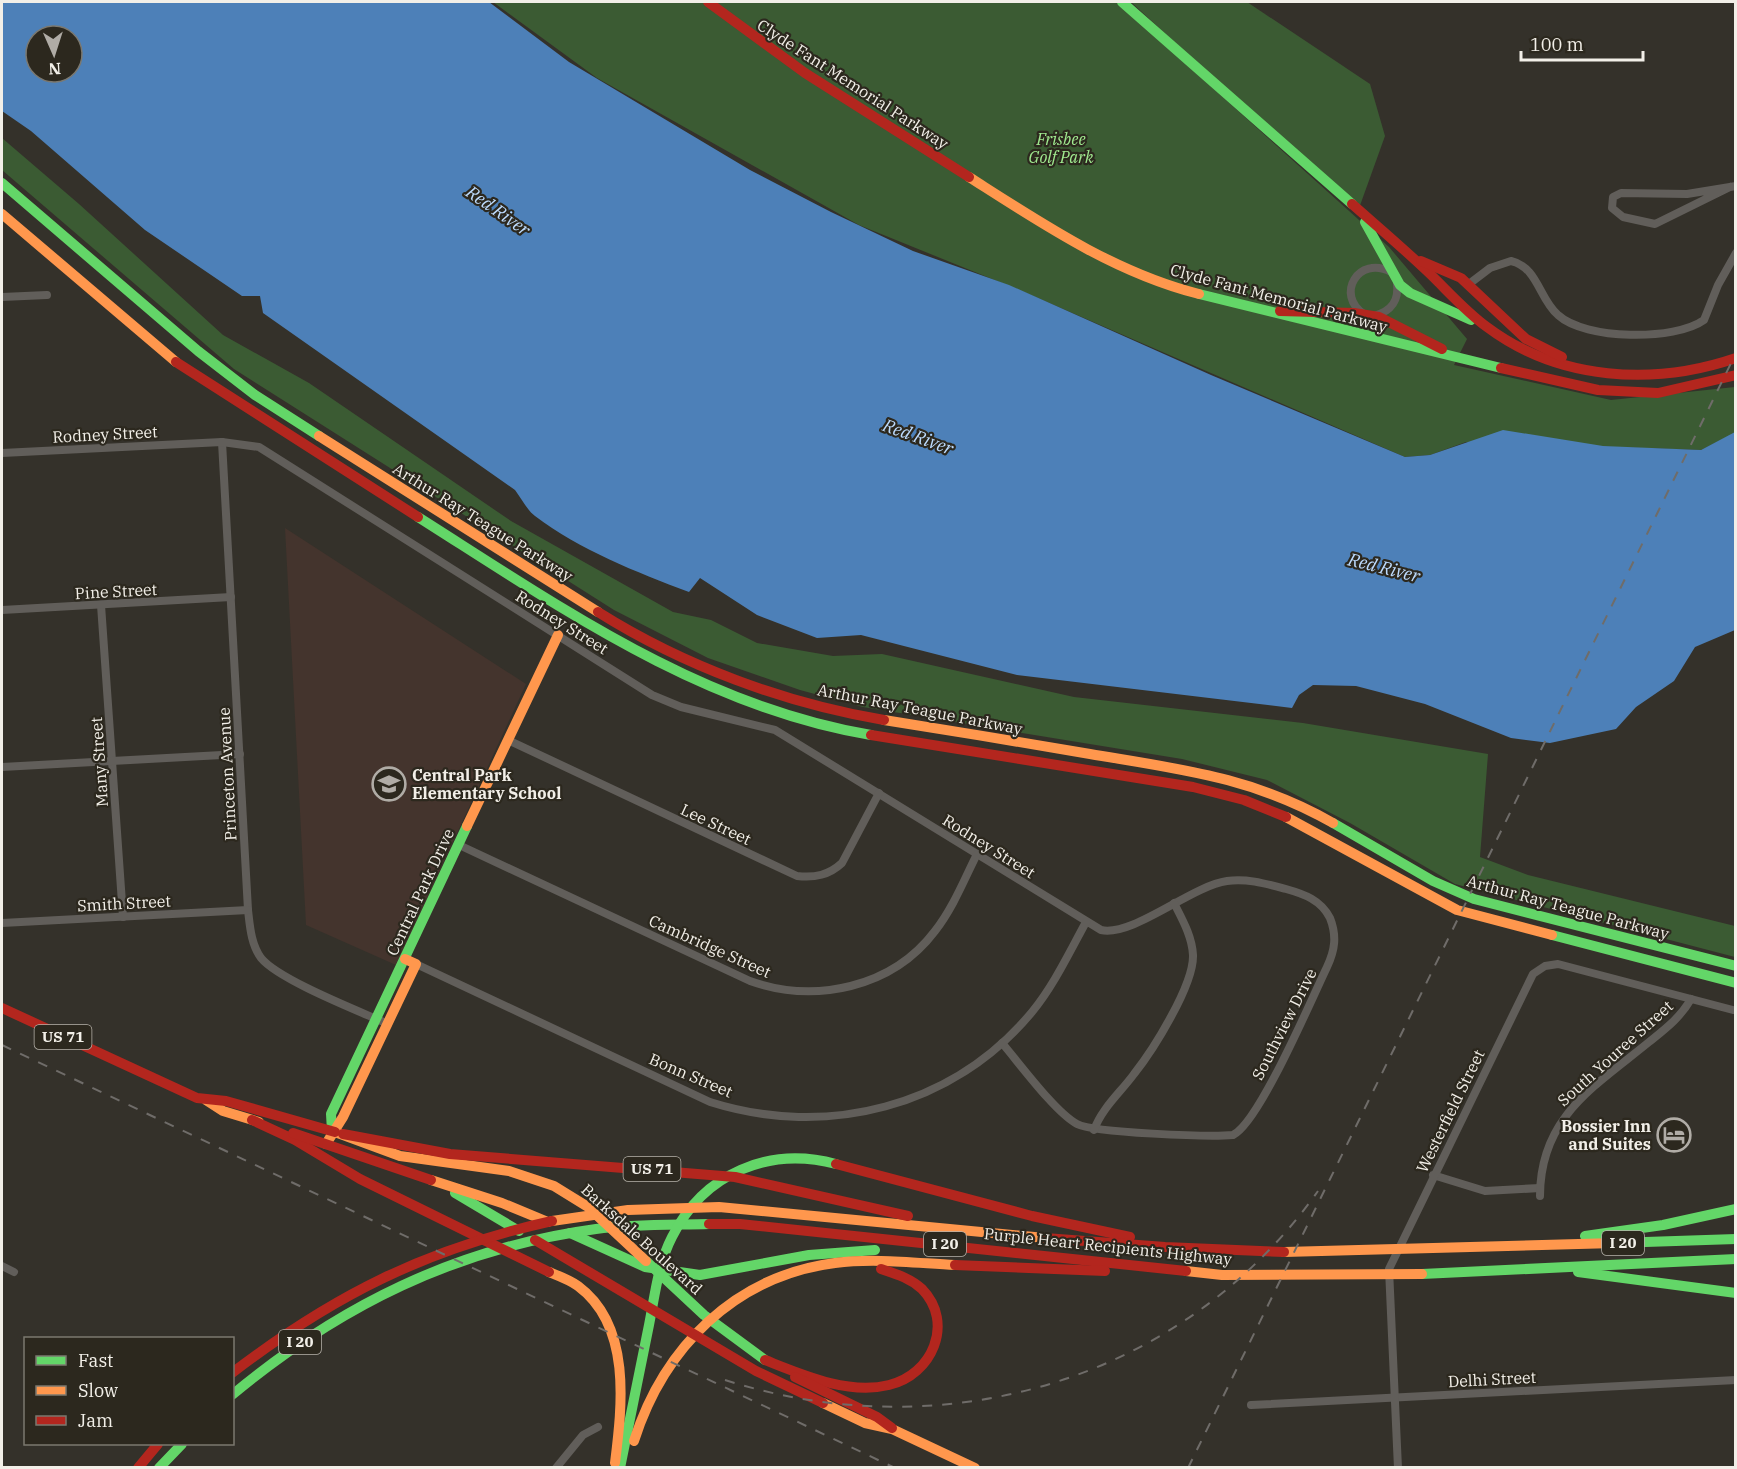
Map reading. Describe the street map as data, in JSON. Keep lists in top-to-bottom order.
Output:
{
  "streets": {
    "main road": [
      "Clyde Fant Memorial Parkway",
      "Arthur Ray Teague Parkway",
      "Central Park Drive",
      "US 71",
      "Bonn Street",
      "Barksdale Boulevard",
      "I 20",
      "Purple Heart Recipients Highway"
    ],
    "street": [
      "Rodney Street",
      "Pine Street",
      "Many Street",
      "Princeton Avenue",
      "Lee Street",
      "Smith Street",
      "Cambridge Street",
      "Southview Drive",
      "South Youree Street",
      "Westerfield Street",
      "Delhi Street"
    ]
  },
  "crossings": [
    ["Rodney Street", "Princeton Avenue"],
    ["Rodney Street", "Lee Street"],
    ["Rodney Street", "Central Park Drive"],
    ["Rodney Street", "Cambridge Street"],
    ["Rodney Street", "Southview Drive"],
    ["Rodney Street", "Bonn Street"],
    ["Pine Street", "Many Street"],
    ["Pine Street", "Princeton Avenue"],
    ["Many Street", "Smith Street"],
    ["Princeton Avenue", "Central Park Drive"],
    ["Princeton Avenue", "Smith Street"],
    ["Lee Street", "Central Park Drive"],
    ["Central Park Drive", "Cambridge Street"],
    ["Central Park Drive", "US 71"],
    ["Central Park Drive", "Bonn Street"],
    ["Central Park Drive", "Barksdale Boulevard"],
    ["Southview Drive", "Bonn Street"],
    ["US 71", "Barksdale Boulevard"],
    ["US 71", "Purple Heart Recipients Highway"],
    ["South Youree Street", "Westerfield Street"],
    ["Westerfield Street", "Delhi Street"]
  ],
  "water": ["Red River"],
  "parks": ["Frisbee Golf Park"],
  "places": {
    "school or university": ["Central Park Elementary School"],
    "hotel": ["Bossier Inn and Suites"]
  },
  "legend": ["Fast", "Slow", "Jam"],
  "scale_bar": "100 m",
  "north": "bottom"
}
